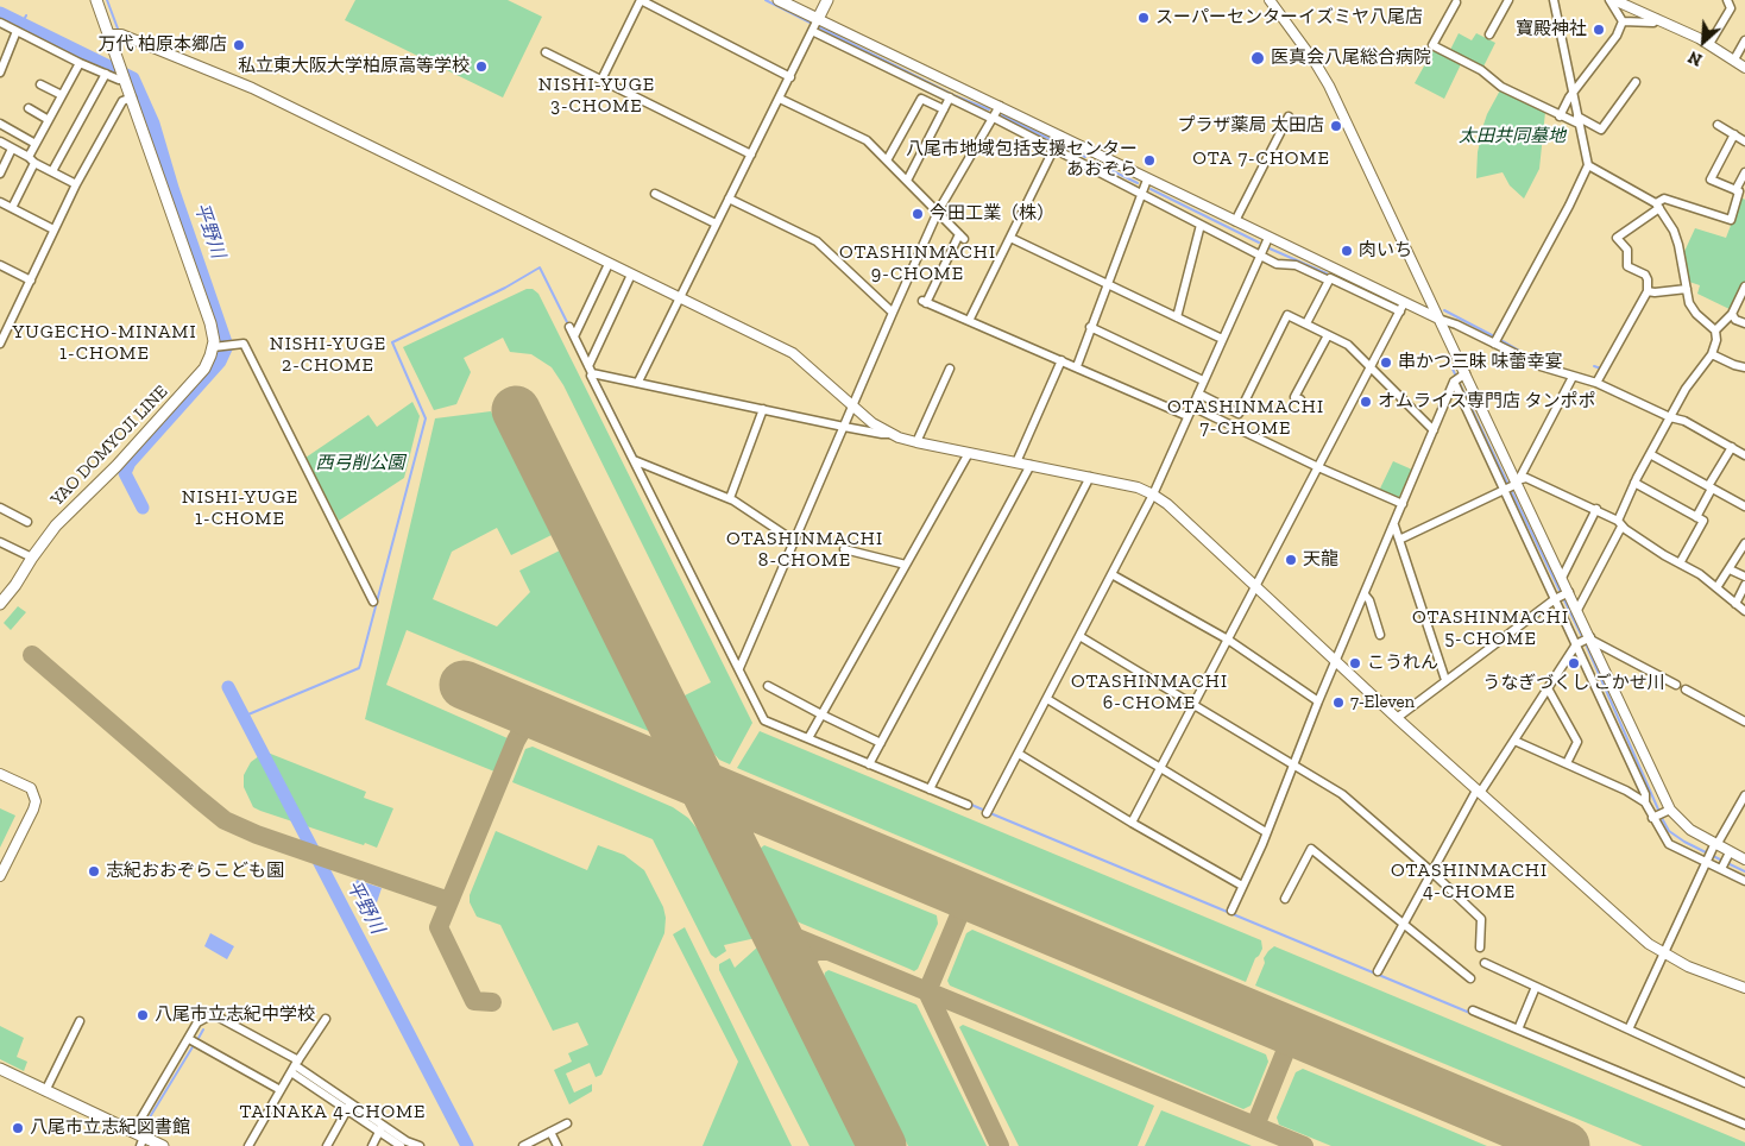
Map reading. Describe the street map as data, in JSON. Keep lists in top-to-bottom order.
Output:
{
  "streets": {
    "main road": ["YAO DOMYOJI LINE"]
  },
  "districts": [
    "NISHI-YUGE 3-CHOME",
    "OTA 7-CHOME",
    "OTASHINMACHI 9-CHOME",
    "YUGECHO-MINAMI 1-CHOME",
    "NISHI-YUGE 2-CHOME",
    "OTASHINMACHI 7-CHOME",
    "NISHI-YUGE 1-CHOME",
    "OTASHINMACHI 8-CHOME",
    "OTASHINMACHI 5-CHOME",
    "OTASHINMACHI 6-CHOME",
    "OTASHINMACHI 4-CHOME",
    "TAINAKA 4-CHOME"
  ],
  "water": ["平野川"],
  "parks": ["太田共同墓地", "西弓削公園"],
  "places": [
    "スーパーセンターイズミヤ八尾店",
    "寶殿神社",
    "万代 柏原本郷店",
    "医真会八尾総合病院",
    "私立東大阪大学柏原高等学校",
    "プラザ薬局 太田店",
    "八尾市地域包括支援センター あおぞら",
    "今田工業（株）",
    "肉いち",
    "串かつ三昧 味蕾幸宴",
    "オムライス専門店 タンポポ",
    "天龍",
    "こうれん",
    "うなぎづくし ごかせ川",
    "7-Eleven",
    "志紀おおぞらこども園",
    "八尾市立志紀中学校",
    "八尾市立志紀図書館"
  ],
  "north": "bottom left"
}
